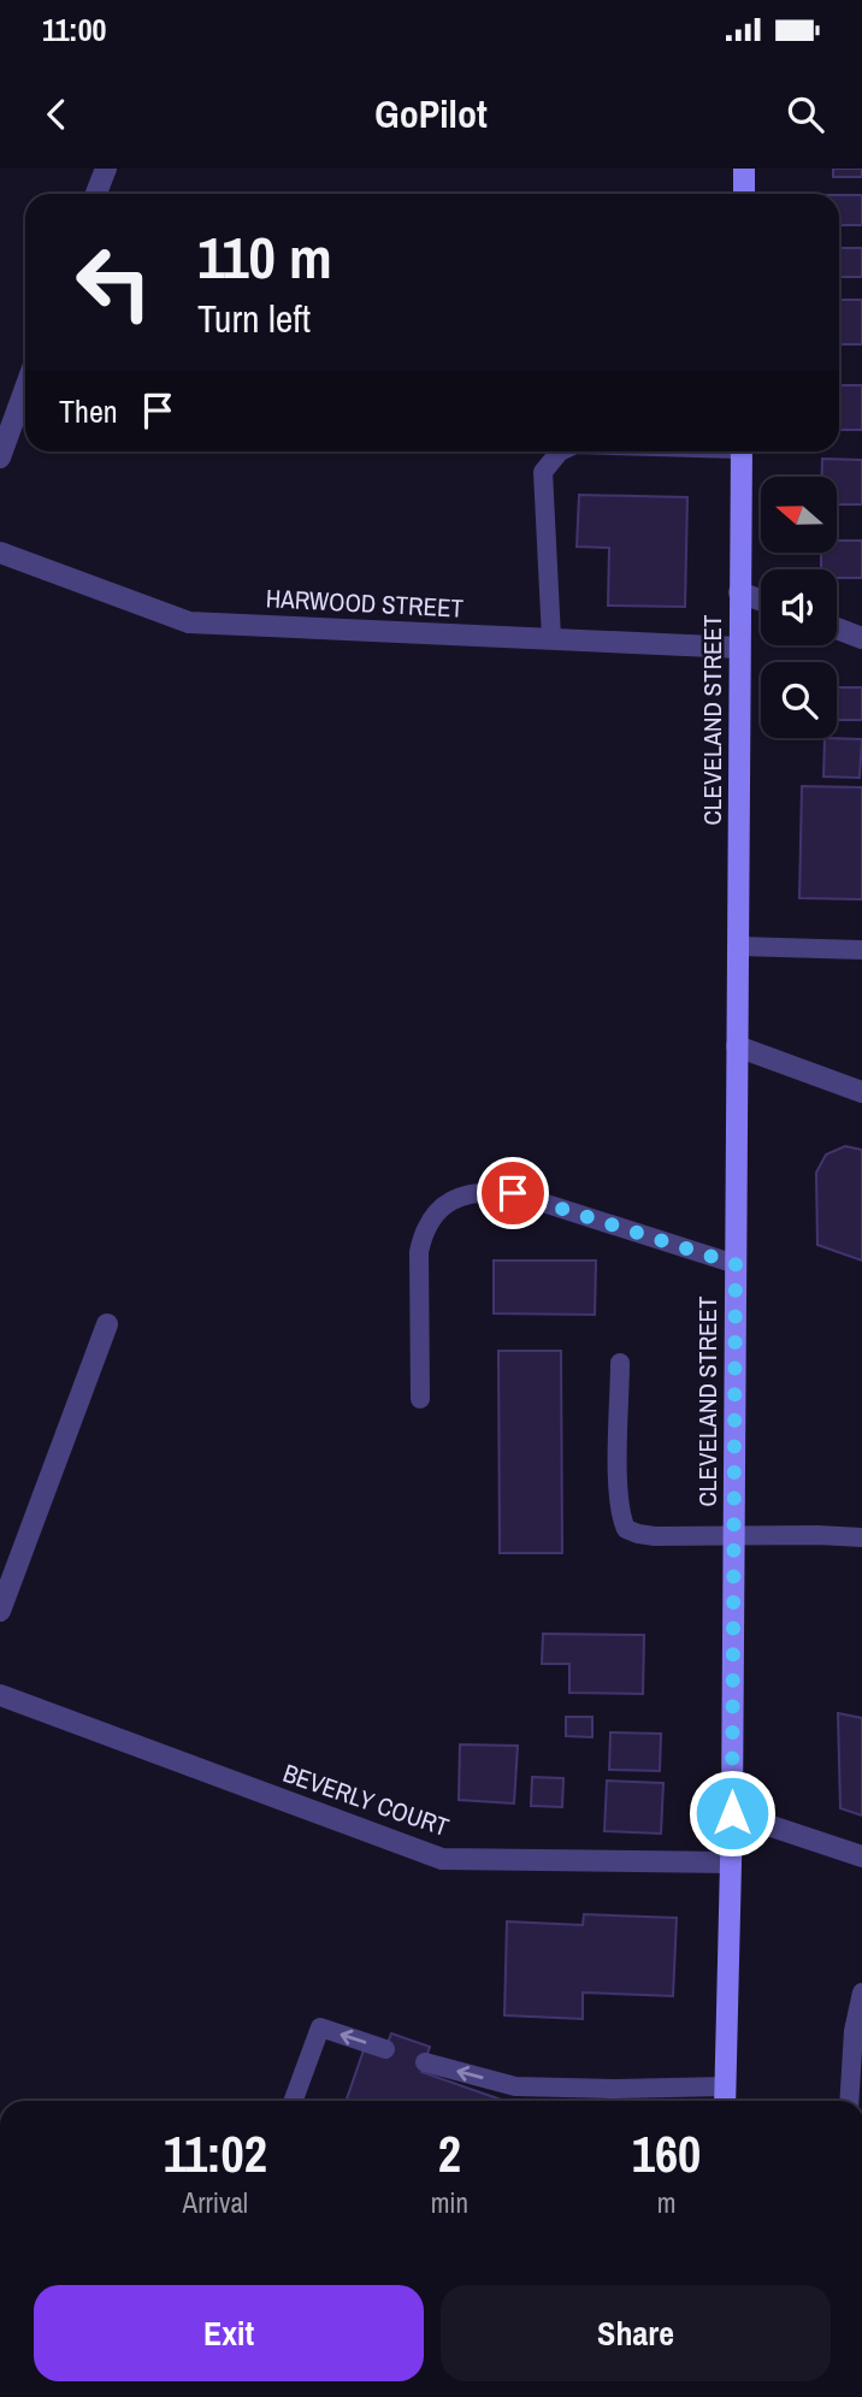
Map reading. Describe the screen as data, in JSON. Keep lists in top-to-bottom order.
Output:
{
  "streets": {
    "main road": ["CLEVELAND STREET"],
    "street": ["HARWOOD STREET", "BEVERLY COURT"]
  },
  "crossings": [
    ["HARWOOD STREET", "CLEVELAND STREET"],
    ["CLEVELAND STREET", "BEVERLY COURT"]
  ],
  "north": "left",
  "page": {
    "status": "11:00",
    "header": "GoPilot",
    "turn": ["110 m", "Turn left"],
    "then": "Then",
    "eta": [
      "11:02",
      "Arrival",
      "2",
      "min",
      "160",
      "m"
    ],
    "buttons": ["Exit", "Share"]
  }
}
